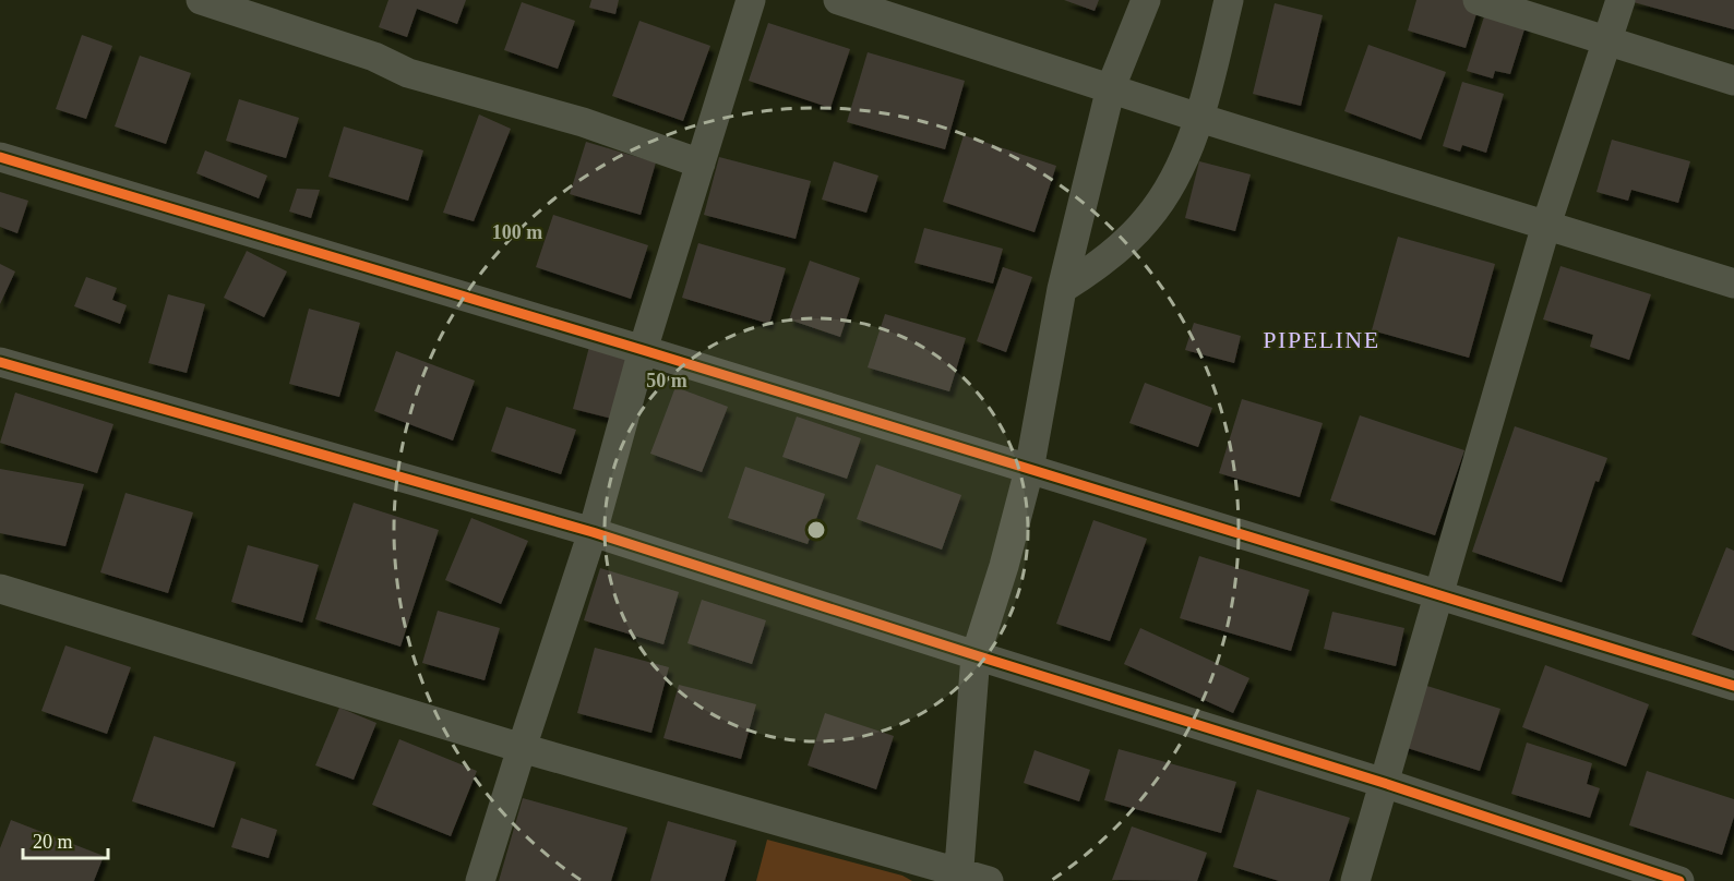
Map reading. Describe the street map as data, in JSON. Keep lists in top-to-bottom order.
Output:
{
  "districts": ["PIPELINE"],
  "scale_bar": "20 m",
  "rings": ["100 m", "50 m"]
}
